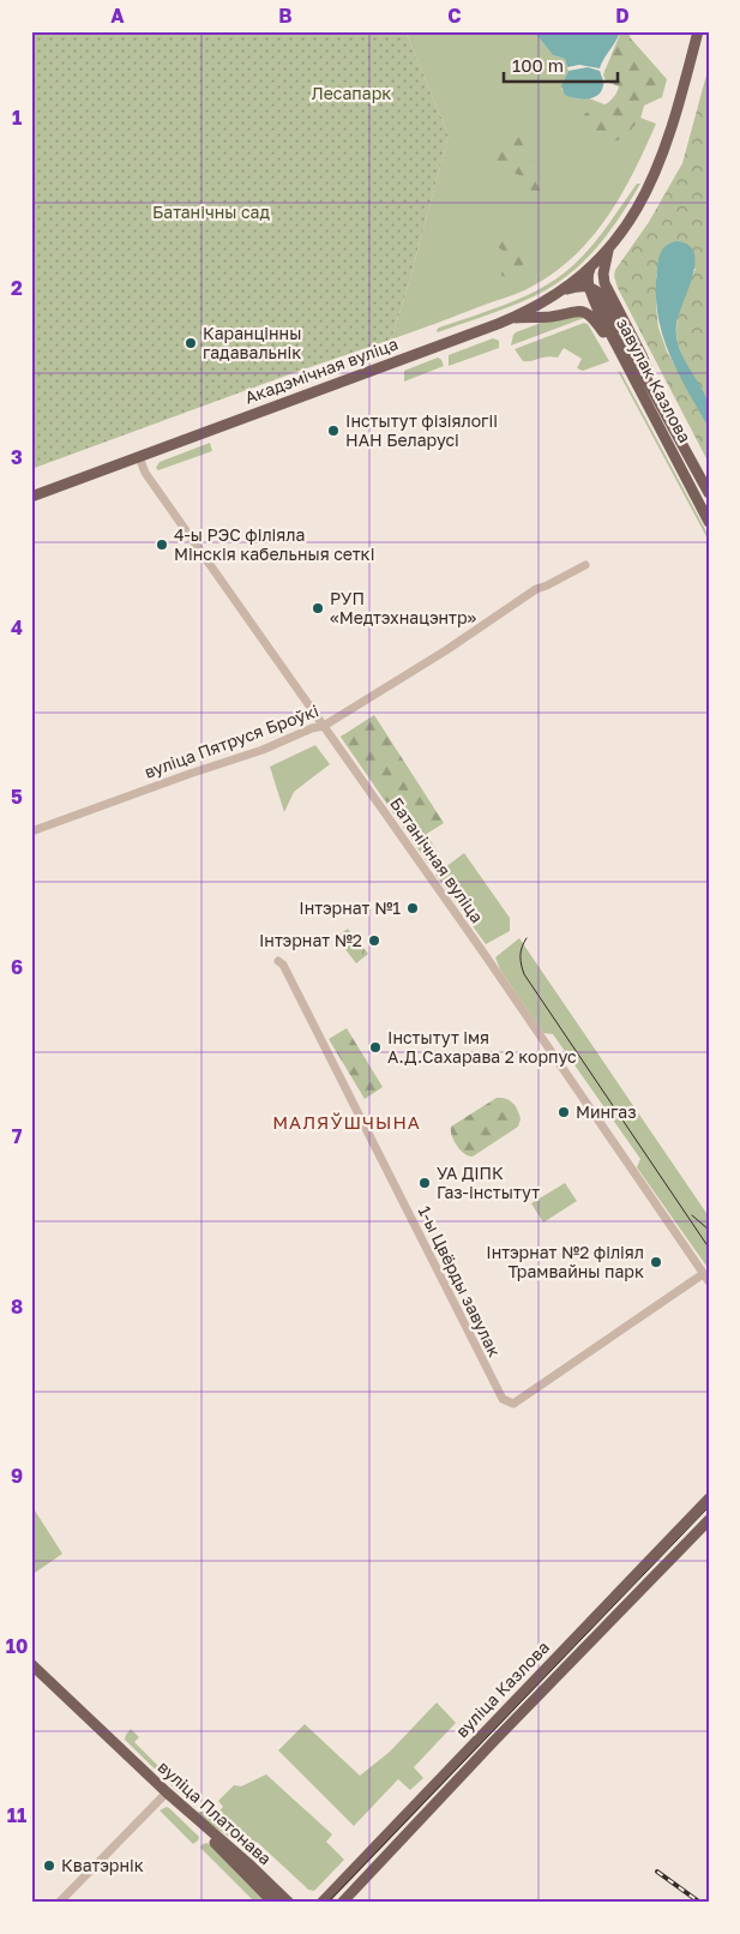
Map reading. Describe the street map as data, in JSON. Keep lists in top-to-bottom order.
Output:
{
  "streets": {
    "main road": [
      "Акадэмічная вуліца",
      "завулак Казлова",
      "вуліца Казлова",
      "вуліца Платонава"
    ],
    "street": ["вуліца Пятруся Броўкі", "Батанічная вуліца", "1-ы Цвёрды завулак"]
  },
  "crossings": [
    ["Акадэмічная вуліца", "завулак Казлова"],
    ["Акадэмічная вуліца", "Батанічная вуліца"],
    ["вуліца Пятруся Броўкі", "Батанічная вуліца"],
    ["Батанічная вуліца", "1-ы Цвёрды завулак"]
  ],
  "districts": ["МАЛЯЎШЧЫНА"],
  "parks": ["Лесапарк", "Батанічны сад"],
  "places": [
    "Каранцінны гадавальнік",
    "Інстытут фізіялогіі НАН Беларусі",
    "4-ы РЭС філіяла Мінскія кабельныя сеткі",
    "РУП «Медтэхнацэнтр»",
    "Інтэрнат №1",
    "Інтэрнат №2",
    "Інстытут імя А.Д.Сахарава 2 корпус",
    "Мингаз",
    "УА ДІПК Газ-інстытут",
    "Інтэрнат №2 філіял Трамвайны парк",
    "Кватэрнік"
  ],
  "scale_bar": "100 m",
  "grid": {
    "columns": [
      "A",
      "B",
      "C",
      "D"
    ],
    "rows": [
      "1",
      "2",
      "3",
      "4",
      "5",
      "6",
      "7",
      "8",
      "9",
      "10",
      "11"
    ]
  }
}
